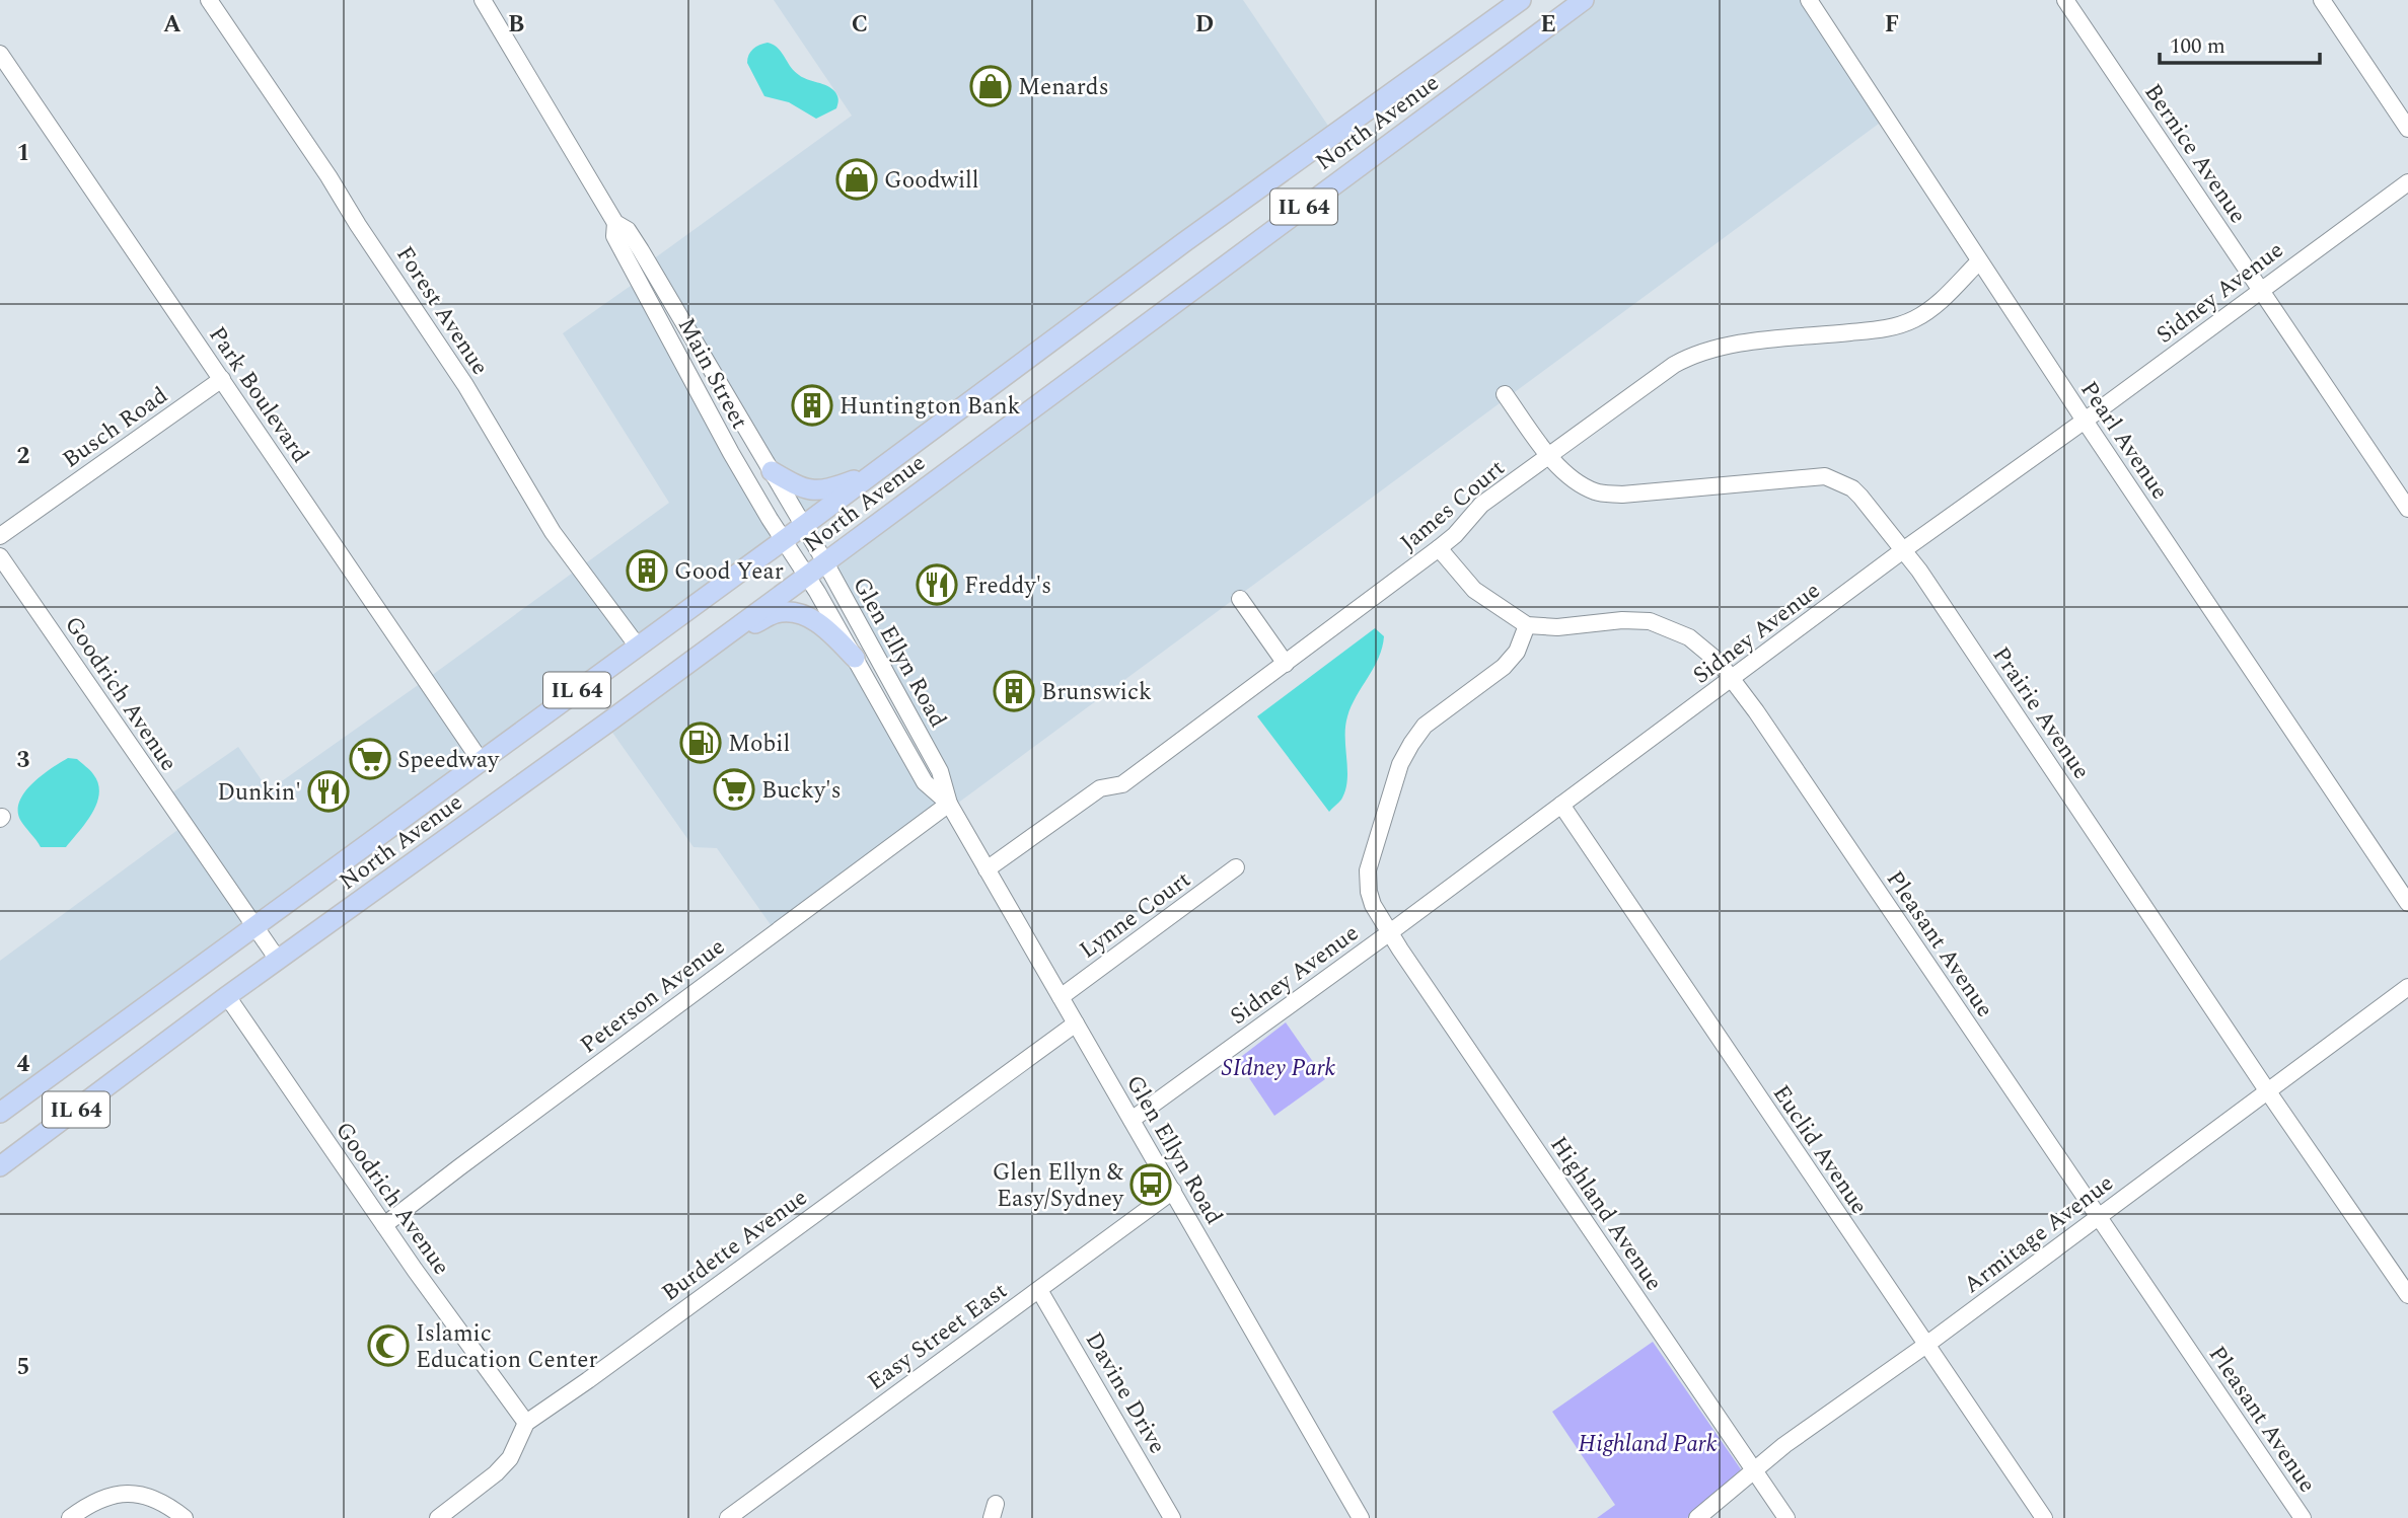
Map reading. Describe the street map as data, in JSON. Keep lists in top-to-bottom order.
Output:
{
  "streets": {
    "main road": ["North Avenue", "IL 64"],
    "street": [
      "Bernice Avenue",
      "Sidney Avenue",
      "Forest Avenue",
      "Main Street",
      "Park Boulevard",
      "Busch Road",
      "Pearl Avenue",
      "James Court",
      "Glen Ellyn Road",
      "Goodrich Avenue",
      "Prairie Avenue",
      "Lynne Court",
      "Pleasant Avenue",
      "Peterson Avenue",
      "Euclid Avenue",
      "Highland Avenue",
      "Armitage Avenue",
      "Burdette Avenue",
      "Easy Street East",
      "Davine Drive"
    ]
  },
  "crossings": [
    ["North Avenue", "Forest Avenue"],
    ["North Avenue", "Main Street"],
    ["North Avenue", "Park Boulevard"],
    ["North Avenue", "Glen Ellyn Road"],
    ["North Avenue", "Goodrich Avenue"],
    ["Bernice Avenue", "Sidney Avenue"],
    ["Sidney Avenue", "Pearl Avenue"],
    ["Sidney Avenue", "Glen Ellyn Road"],
    ["Sidney Avenue", "Prairie Avenue"],
    ["Sidney Avenue", "Pleasant Avenue"],
    ["Sidney Avenue", "Euclid Avenue"],
    ["Sidney Avenue", "Highland Avenue"],
    ["Main Street", "Glen Ellyn Road"],
    ["Park Boulevard", "Busch Road"],
    ["Pearl Avenue", "James Court"],
    ["James Court", "Glen Ellyn Road"],
    ["James Court", "Prairie Avenue"],
    ["Glen Ellyn Road", "Lynne Court"],
    ["Glen Ellyn Road", "Peterson Avenue"],
    ["Glen Ellyn Road", "Burdette Avenue"],
    ["Glen Ellyn Road", "Easy Street East"],
    ["Goodrich Avenue", "Peterson Avenue"],
    ["Goodrich Avenue", "Burdette Avenue"],
    ["Prairie Avenue", "Armitage Avenue"],
    ["Pleasant Avenue", "Highland Avenue"],
    ["Pleasant Avenue", "Armitage Avenue"],
    ["Euclid Avenue", "Armitage Avenue"],
    ["Highland Avenue", "Armitage Avenue"],
    ["Easy Street East", "Davine Drive"]
  ],
  "parks": ["SIdney Park", "Highland Park"],
  "places": {
    "shop": ["Menards", "Goodwill"],
    "building": ["Huntington Bank", "Good Year", "Brunswick"],
    "restaurant": ["Freddy's", "Dunkin'"],
    "fuel station": ["Mobil"],
    "supermarket": ["Speedway", "Bucky's"],
    "bus stop": ["Glen Ellyn & Easy/Sydney"],
    "mosque": ["Islamic Education Center"]
  },
  "scale_bar": "100 m",
  "grid": {
    "columns": [
      "A",
      "B",
      "C",
      "D",
      "E",
      "F"
    ],
    "rows": [
      "1",
      "2",
      "3",
      "4",
      "5"
    ]
  }
}
